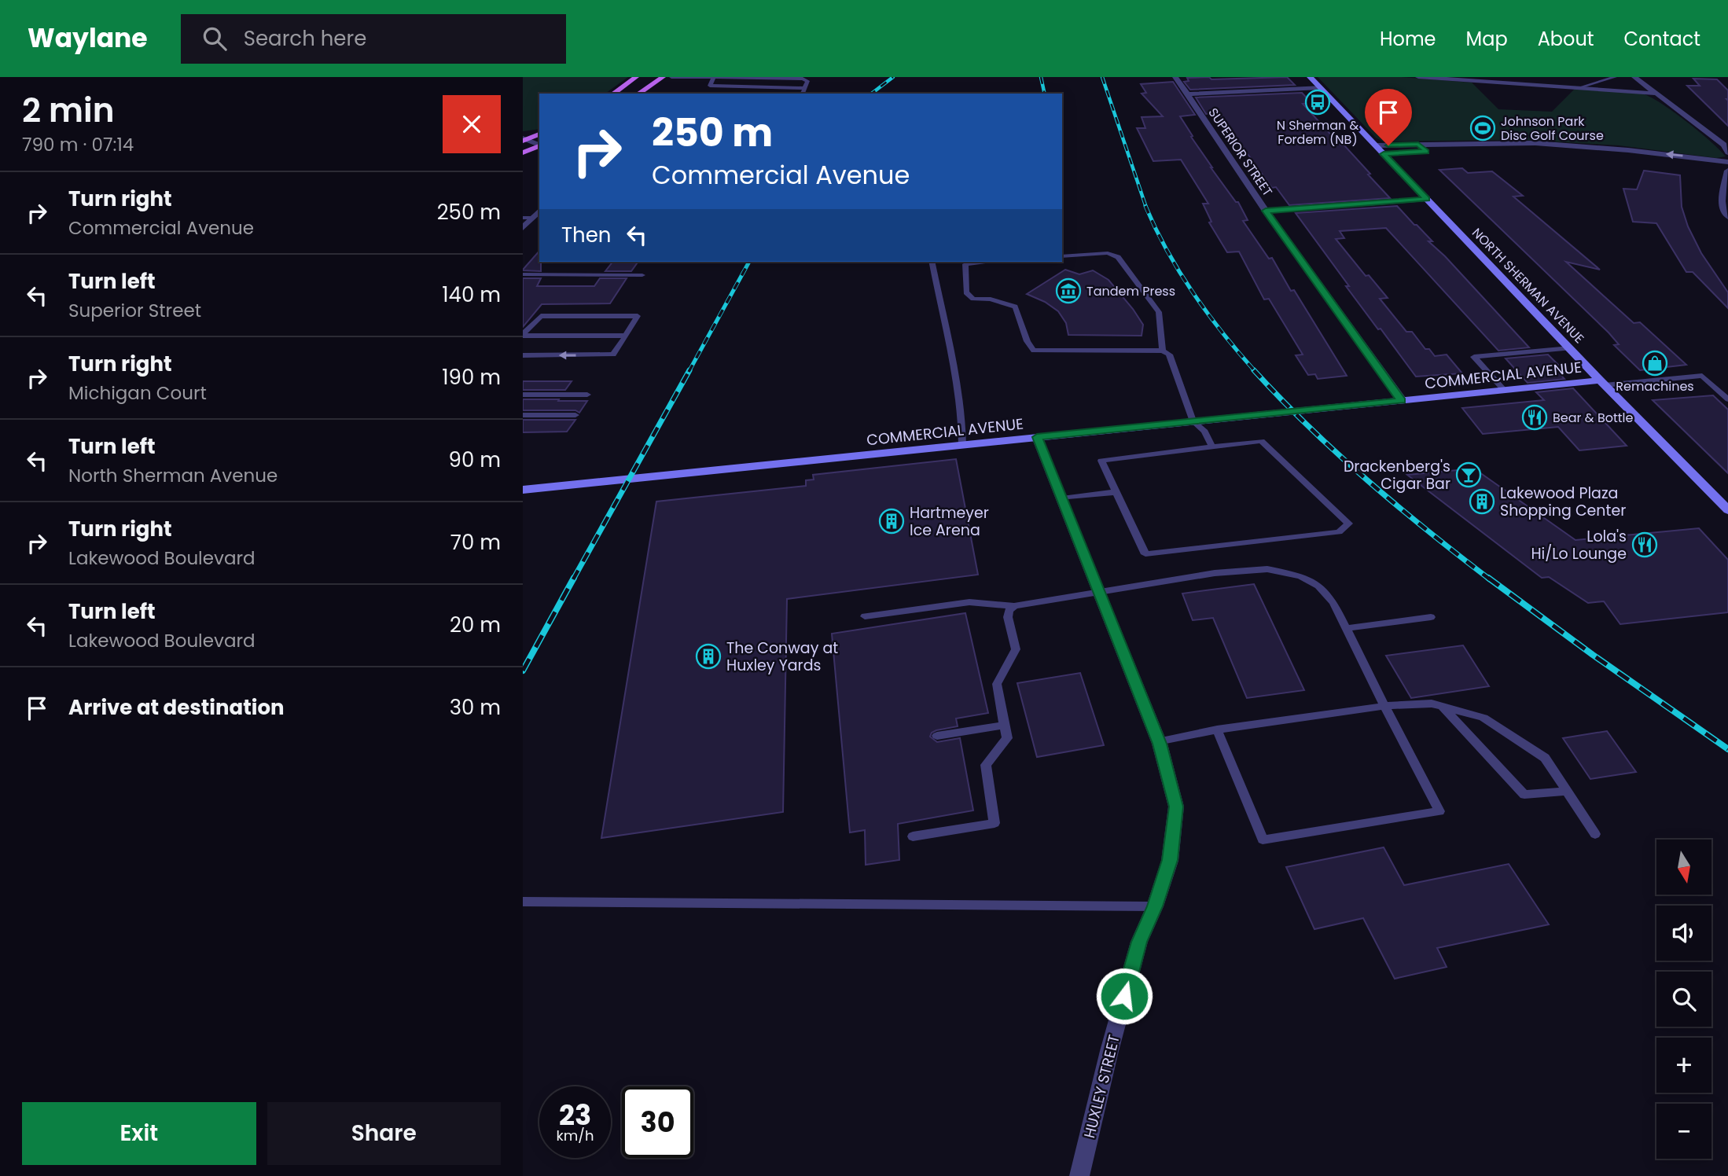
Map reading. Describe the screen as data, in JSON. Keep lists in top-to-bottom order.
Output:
{
  "streets": {
    "street": [
      "SUPERIOR STREET",
      "NORTH SHERMAN AVENUE",
      "COMMERCIAL AVENUE",
      "HUXLEY STREET"
    ]
  },
  "crossings": [
    ["SUPERIOR STREET", "COMMERCIAL AVENUE"],
    ["NORTH SHERMAN AVENUE", "COMMERCIAL AVENUE"],
    ["COMMERCIAL AVENUE", "HUXLEY STREET"]
  ],
  "places": {
    "bus stop": ["N Sherman & Fordem (NB)"],
    "sports": ["Johnson Park Disc Golf Course"],
    "museum": ["Tandem Press"],
    "shop": ["Remachines"],
    "restaurant": ["Bear & Bottle", "Lola's Hi/Lo Lounge"],
    "bar": ["Drackenberg's Cigar Bar"],
    "building": ["Lakewood Plaza Shopping Center", "Hartmeyer Ice Arena", "The Conway at Huxley Yards"]
  },
  "north": "bottom",
  "page": {
    "header": "Waylane",
    "search": "Search here",
    "nav": [
      "Home",
      "Map",
      "About",
      "Contact"
    ],
    "heading": ["2 min", "790 m · 07:14"],
    "turn": ["250 m", "Commercial Avenue"],
    "list": [
      {
        "name": "Turn right",
        "note": "Commercial Avenue",
        "value": "250 m"
      },
      {
        "name": "Turn left",
        "note": "Superior Street",
        "value": "140 m"
      },
      {
        "name": "Turn right",
        "note": "Michigan Court",
        "value": "190 m"
      },
      {
        "name": "Turn left",
        "note": "North Sherman Avenue",
        "value": "90 m"
      },
      {
        "name": "Turn right",
        "note": "Lakewood Boulevard",
        "value": "70 m"
      },
      {
        "name": "Turn left",
        "note": "Lakewood Boulevard",
        "value": "20 m"
      },
      {
        "name": "Arrive at destination",
        "value": "30 m"
      }
    ],
    "then": "Then",
    "map_buttons": ["+", "−"],
    "speed": "23 km/h",
    "limit": "30",
    "buttons": ["Exit", "Share"]
  }
}
